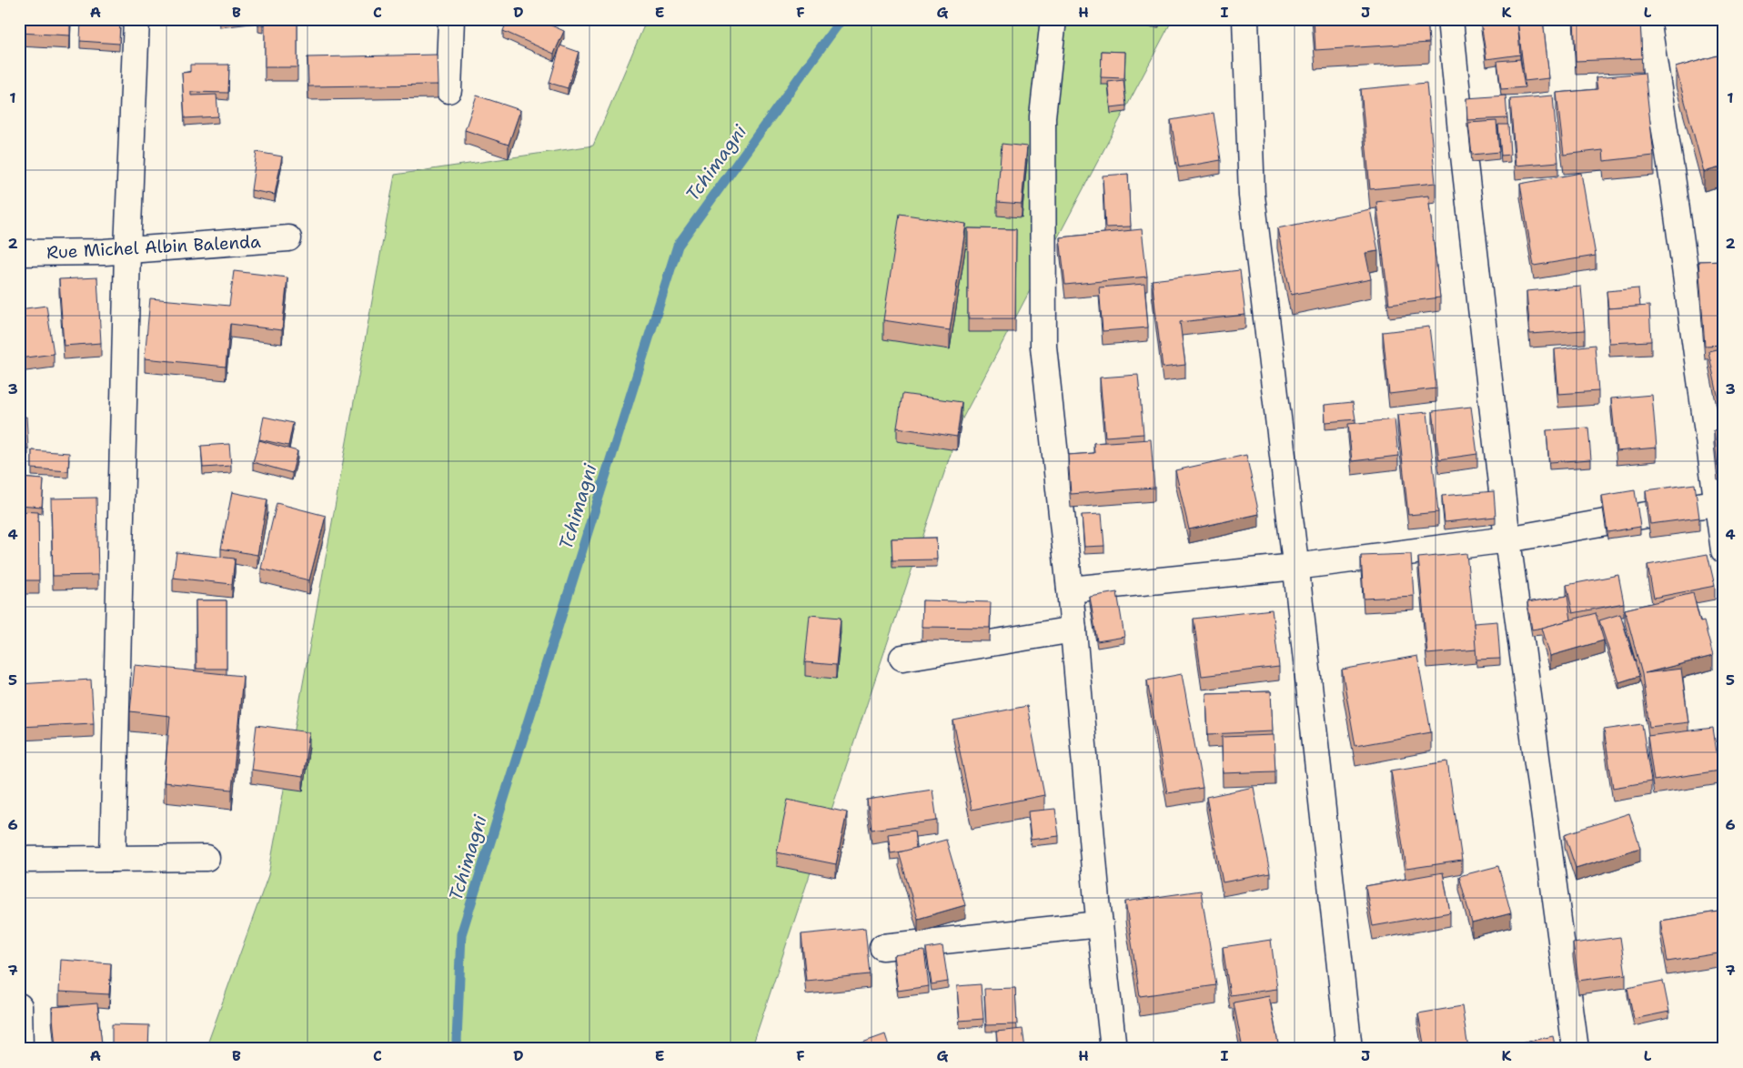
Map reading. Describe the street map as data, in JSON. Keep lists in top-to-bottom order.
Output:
{
  "streets": {
    "street": ["Rue Michel Albin Balenda"]
  },
  "water": ["Tchimagni"],
  "grid": {
    "columns": [
      "A",
      "B",
      "C",
      "D",
      "E",
      "F",
      "G",
      "H",
      "I",
      "J",
      "K",
      "L"
    ],
    "rows": [
      "1",
      "2",
      "3",
      "4",
      "5",
      "6",
      "7"
    ]
  }
}
